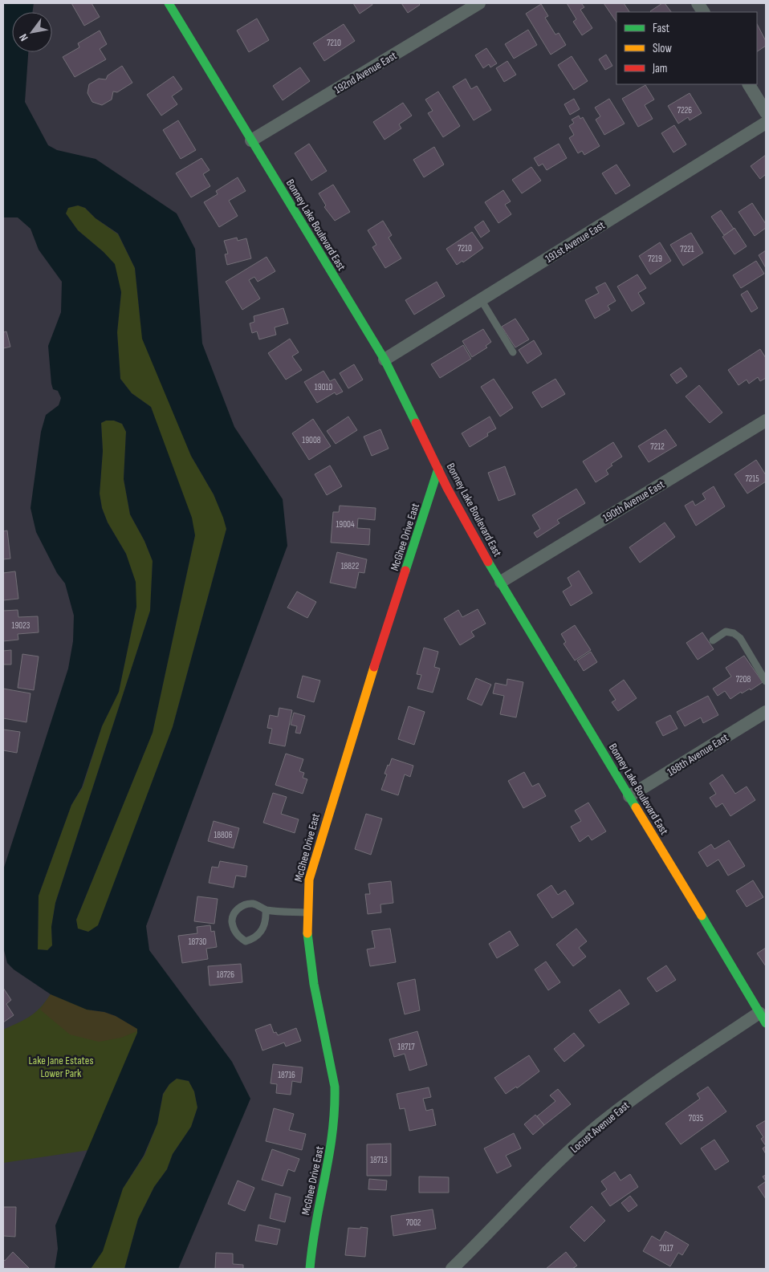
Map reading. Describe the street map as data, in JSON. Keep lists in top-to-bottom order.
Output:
{
  "streets": {
    "street": [
      "192nd Avenue East",
      "Bonney Lake Boulevard East",
      "191st Avenue East",
      "190th Avenue East",
      "McGhee Drive East",
      "188th Avenue East",
      "Locust Avenue East"
    ]
  },
  "crossings": [
    ["192nd Avenue East", "Bonney Lake Boulevard East"],
    ["Bonney Lake Boulevard East", "191st Avenue East"],
    ["Bonney Lake Boulevard East", "190th Avenue East"],
    ["Bonney Lake Boulevard East", "McGhee Drive East"],
    ["Bonney Lake Boulevard East", "188th Avenue East"],
    ["Bonney Lake Boulevard East", "Locust Avenue East"]
  ],
  "parks": ["Lake Jane Estates Lower Park"],
  "house_numbers": [
    "7210",
    "7226",
    "7210",
    "7221",
    "7219",
    "19010",
    "19008",
    "7212",
    "7215",
    "19004",
    "18822",
    "19023",
    "7208",
    "18806",
    "18730",
    "18726",
    "18717",
    "18716",
    "7035",
    "18713",
    "7002",
    "7017"
  ],
  "legend": ["Fast", "Slow", "Jam"],
  "north": "bottom left"
}
